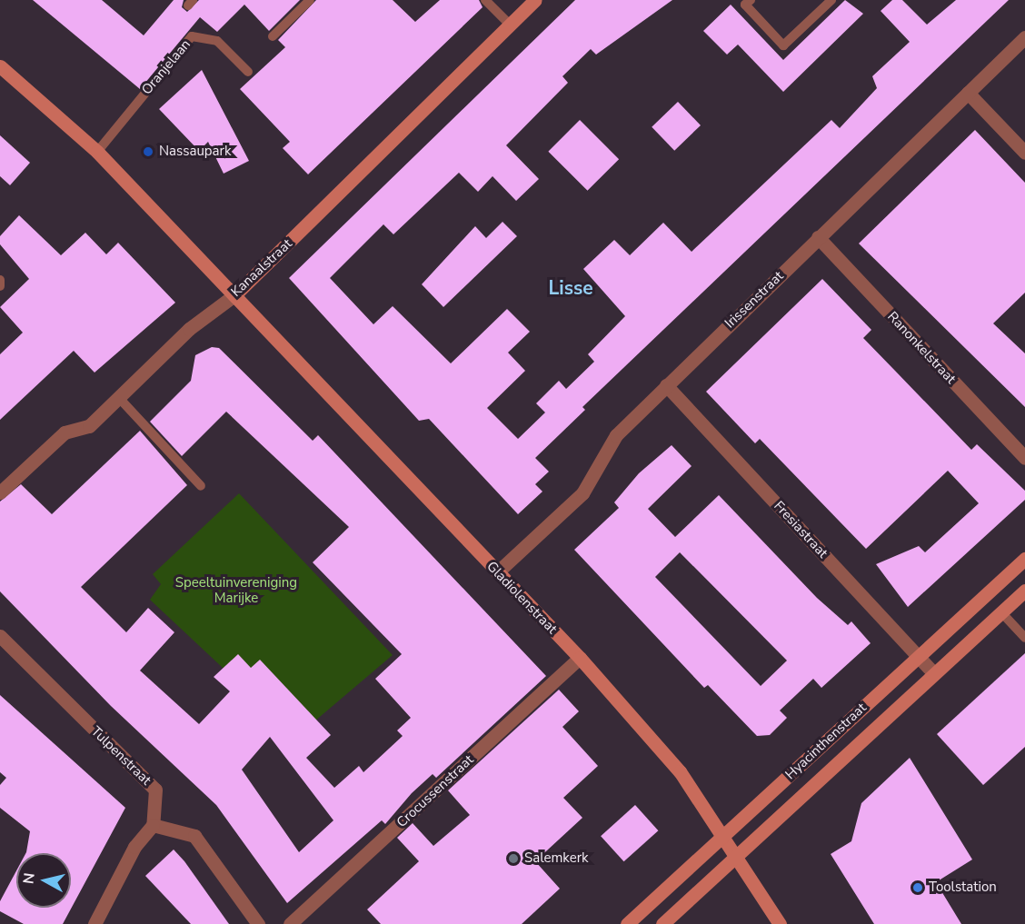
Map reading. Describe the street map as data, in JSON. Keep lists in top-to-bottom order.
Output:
{
  "streets": {
    "main road": ["Kanaalstraat", "Gladiolenstraat", "Hyacinthenstraat"],
    "street": [
      "Irissenstraat",
      "Ranonkelstraat",
      "Fresiastraat",
      "Tulpenstraat",
      "Crocussenstraat"
    ],
    "lane": ["Oranjelaan"]
  },
  "crossings": [
    ["Kanaalstraat", "Gladiolenstraat"],
    ["Irissenstraat", "Ranonkelstraat"],
    ["Irissenstraat", "Fresiastraat"],
    ["Irissenstraat", "Gladiolenstraat"],
    ["Fresiastraat", "Hyacinthenstraat"],
    ["Gladiolenstraat", "Hyacinthenstraat"],
    ["Gladiolenstraat", "Crocussenstraat"]
  ],
  "districts": ["Lisse"],
  "parks": ["Speeltuinvereniging Marijke"],
  "places": ["Nassaupark", "Salemkerk", "Toolstation"],
  "north": "left"
}
